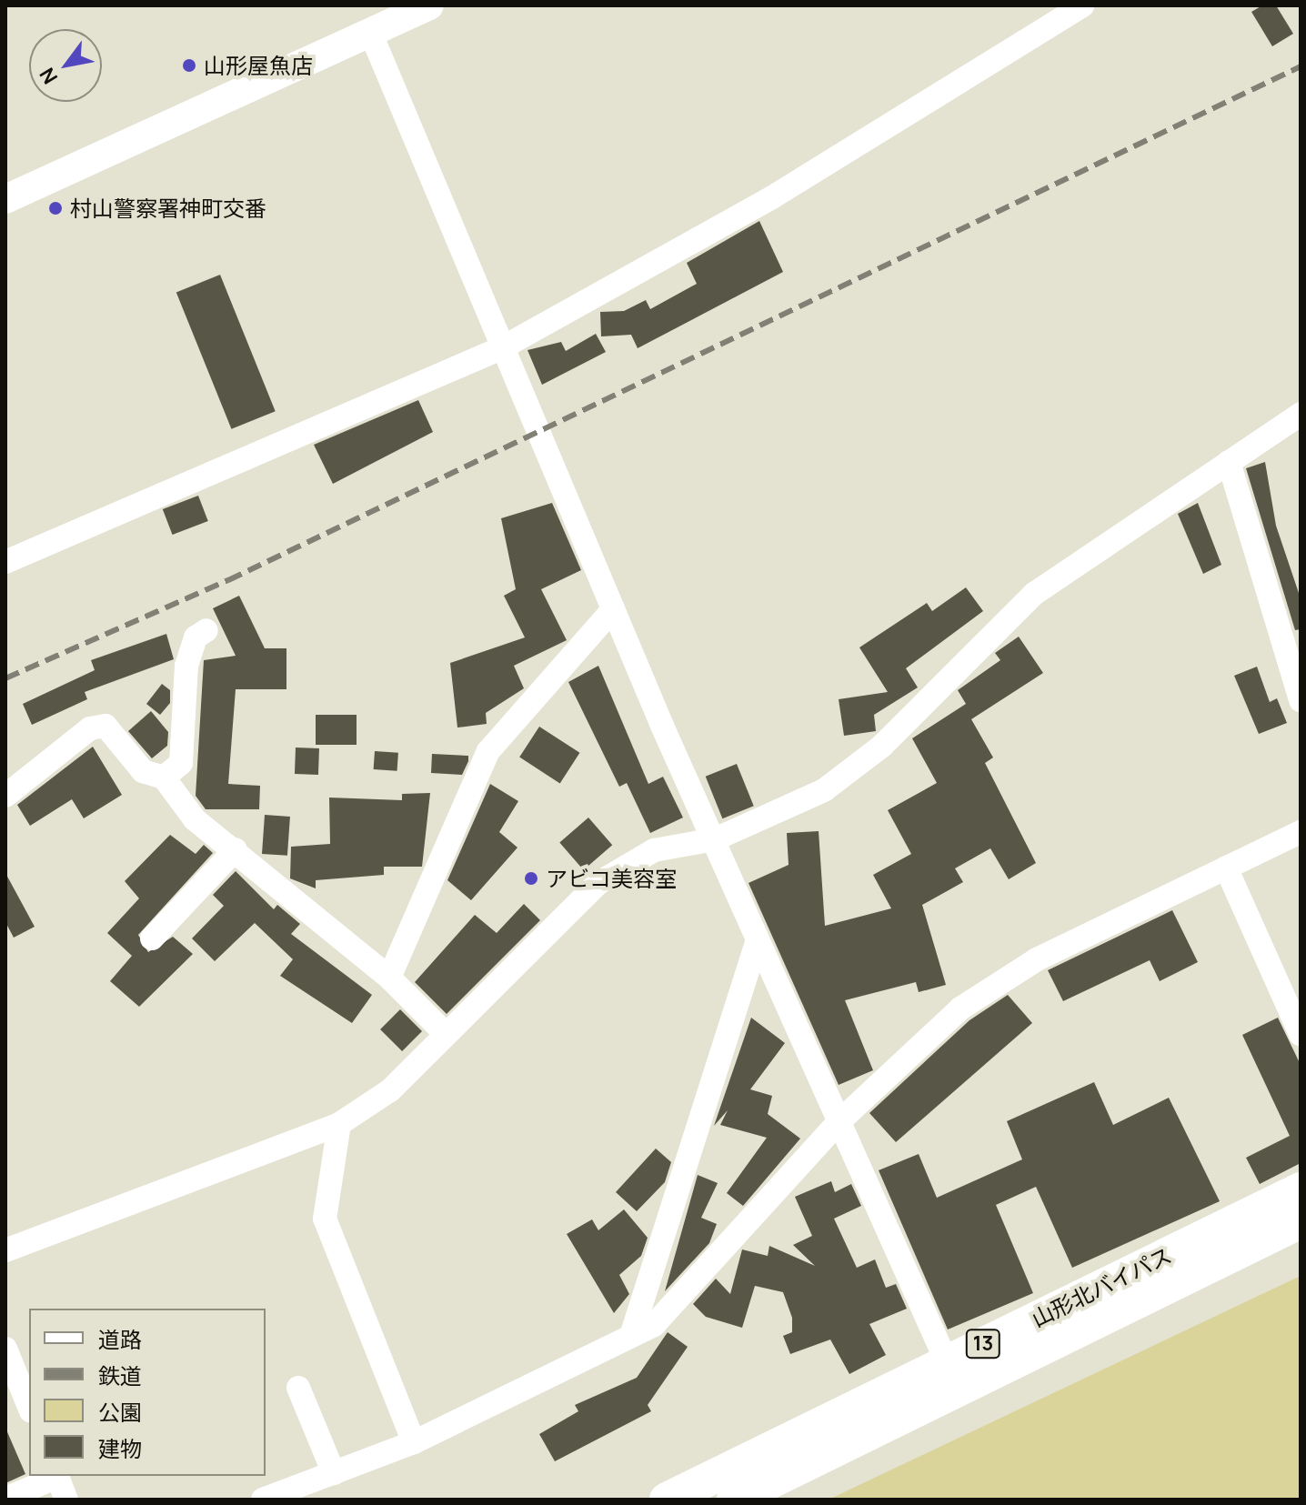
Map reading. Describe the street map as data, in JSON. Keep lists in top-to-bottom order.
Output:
{
  "streets": {
    "highway": ["山形北バイパス", "13"]
  },
  "places": ["山形屋魚店", "村山警察署神町交番", "アビコ美容室"],
  "legend": [
    "道路",
    "鉄道",
    "公園",
    "建物"
  ],
  "north": "bottom left"
}
